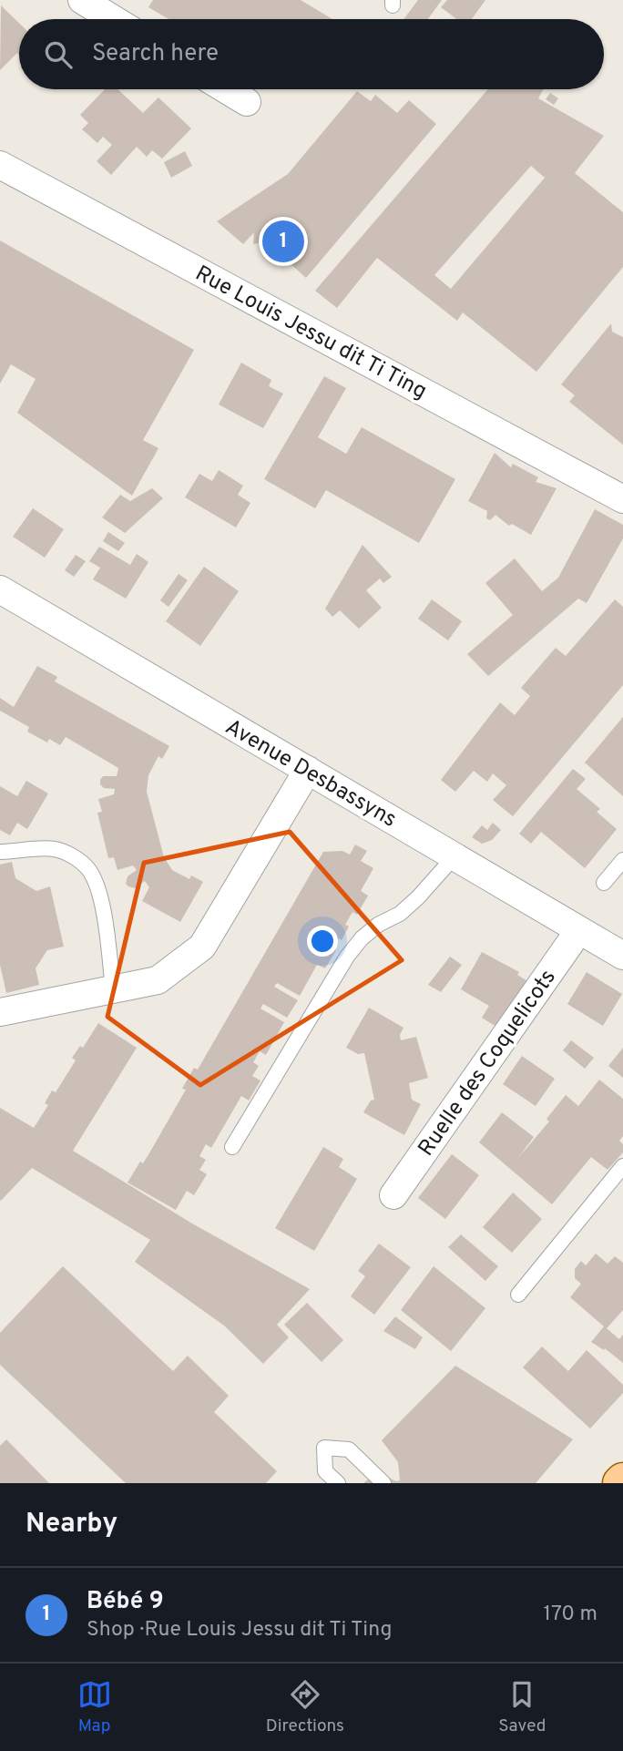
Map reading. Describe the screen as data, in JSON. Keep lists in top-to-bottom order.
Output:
{
  "streets": {
    "street": ["Rue Louis Jessu dit Ti Ting", "Avenue Desbassyns", "Ruelle des Coquelicots"]
  },
  "crossings": [
    ["Avenue Desbassyns", "Ruelle des Coquelicots"]
  ],
  "page": {
    "search": "Search here",
    "pins": "1",
    "heading": "Nearby",
    "list": [
      {
        "mark": "1",
        "name": "Bébé 9",
        "note": "Shop · Rue Louis Jessu dit Ti Ting",
        "value": "170 m"
      }
    ],
    "nav": ["Map", "Directions", "Saved"]
  }
}
